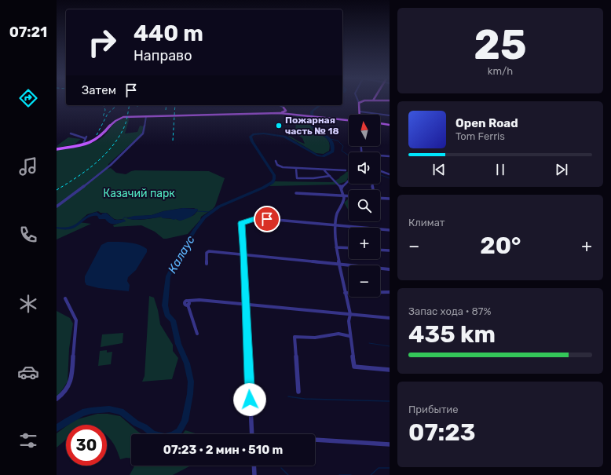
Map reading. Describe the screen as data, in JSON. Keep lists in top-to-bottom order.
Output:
{
  "water": ["Калаус"],
  "parks": ["Казачий парк"],
  "places": ["Пожарная часть № 18"],
  "north": "top",
  "page": {
    "tabs": "07:21",
    "tile": [
      ["25", "km/h"],
      "Климат",
      ["Запас хода · 87%", "435 km"],
      ["Прибытие", "07:23"]
    ],
    "turn": ["440 m", "Направо"],
    "then": "Затем",
    "song": ["Open Road", "Tom Ferris"],
    "map_buttons": ["+", "−"],
    "heat": ["−", "20°", "+"],
    "limit": "30",
    "trip": "07:23 · 2 мин · 510 m"
  }
}
